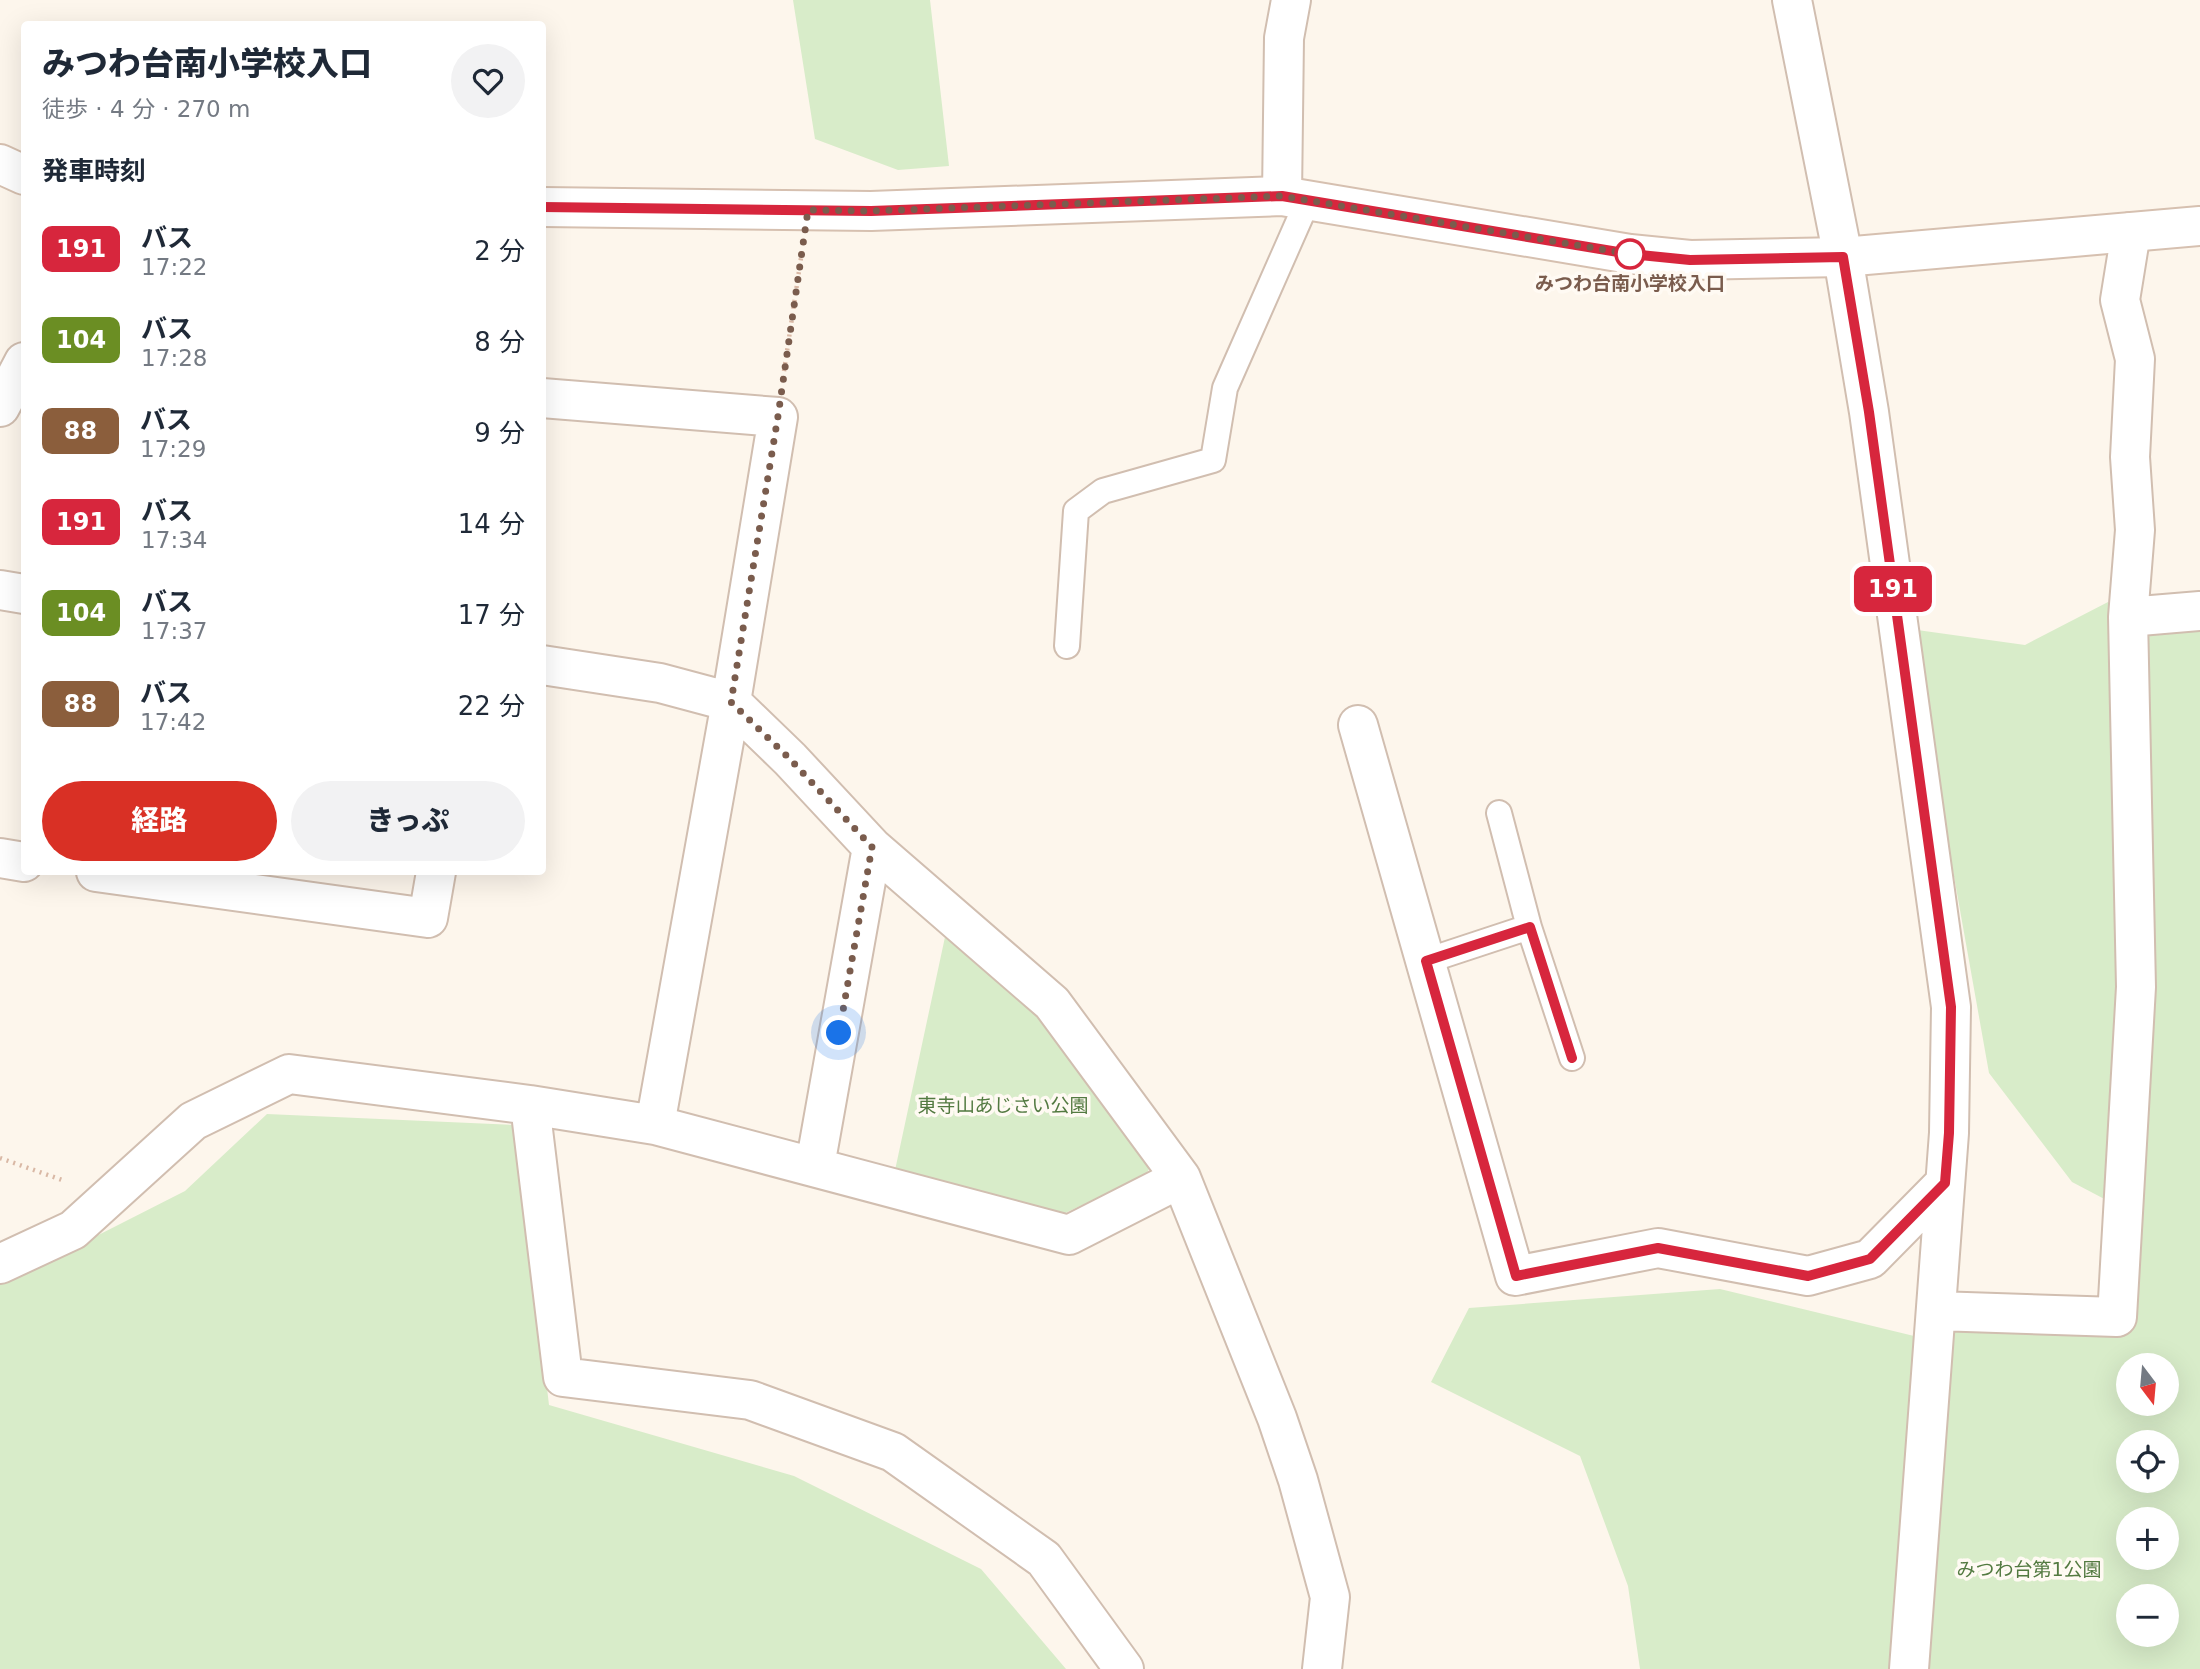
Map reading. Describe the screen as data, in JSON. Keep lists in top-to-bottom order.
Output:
{
  "parks": ["東寺山あじさい公園", "みつわ台第1公園"],
  "places": ["みつわ台南小学校入口"],
  "lines": ["bus line 191"],
  "north": "bottom",
  "page": {
    "on_map": "191",
    "heading": [
      ["みつわ台南小学校入口", "徒歩 · 4 分 · 270 m"],
      "発車時刻"
    ],
    "list": [
      {
        "mark": "191",
        "name": "バス",
        "note": "17:22",
        "value": "2 分"
      },
      {
        "mark": "104",
        "name": "バス",
        "note": "17:28",
        "value": "8 分"
      },
      {
        "mark": "88",
        "name": "バス",
        "note": "17:29",
        "value": "9 分"
      },
      {
        "mark": "191",
        "name": "バス",
        "note": "17:34",
        "value": "14 分"
      },
      {
        "mark": "104",
        "name": "バス",
        "note": "17:37",
        "value": "17 分"
      },
      {
        "mark": "88",
        "name": "バス",
        "note": "17:42",
        "value": "22 分"
      }
    ],
    "buttons": ["経路", "きっぷ"],
    "map_buttons": ["+", "−"]
  }
}
